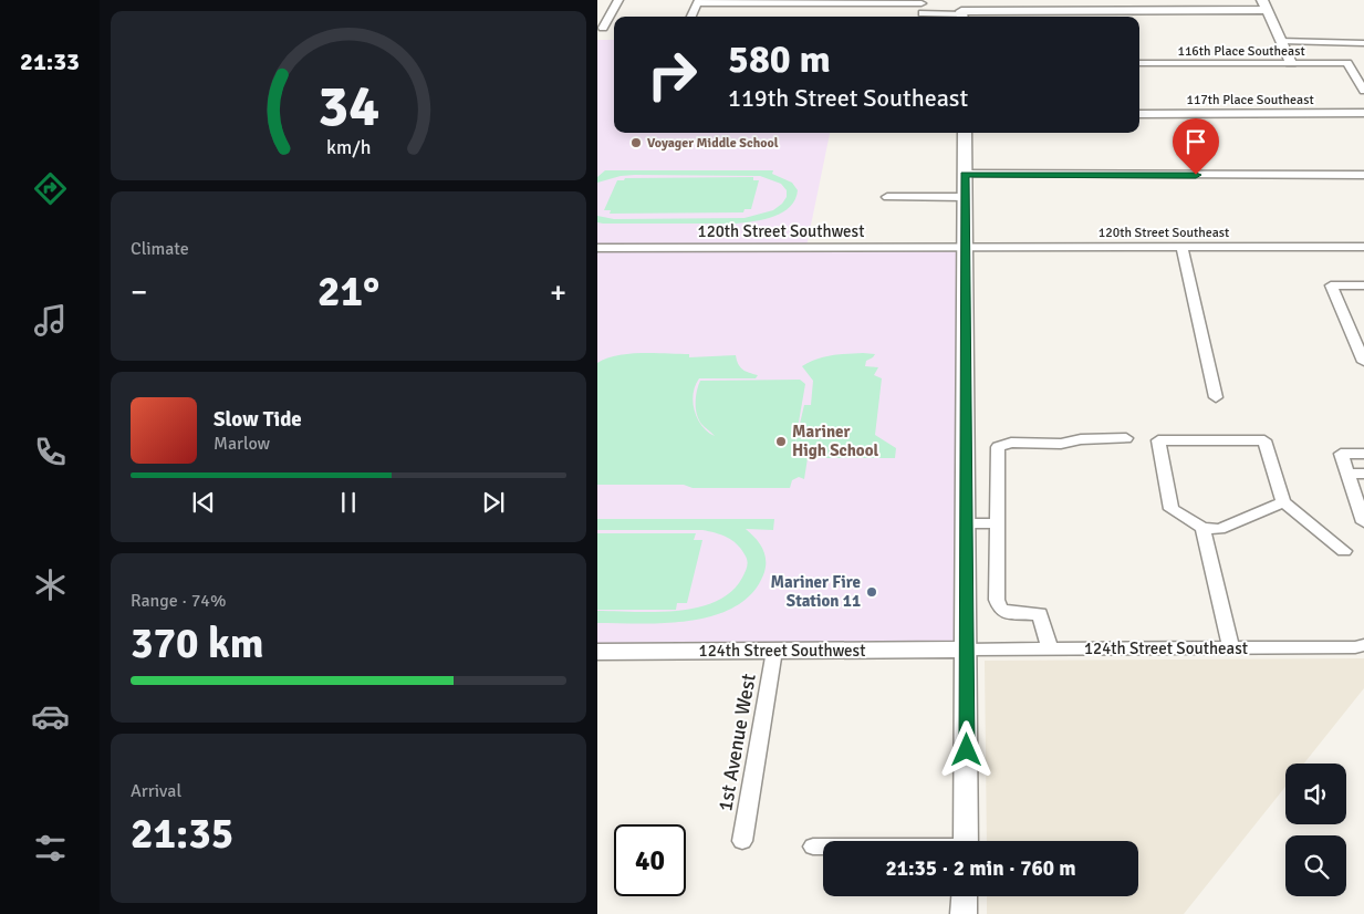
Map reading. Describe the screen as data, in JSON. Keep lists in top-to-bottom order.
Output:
{
  "streets": {
    "street": [
      "116th Place Southeast",
      "117th Place Southeast",
      "120th Street Southwest",
      "120th Street Southeast",
      "124th Street Southeast",
      "124th Street Southwest",
      "1st Avenue West"
    ]
  },
  "crossings": [
    ["120th Street Southwest", "120th Street Southeast"],
    ["124th Street Southeast", "124th Street Southwest"],
    ["124th Street Southwest", "1st Avenue West"]
  ],
  "places": ["Voyager Middle School", "Mariner High School", "Mariner Fire Station 11"],
  "page": {
    "tabs": "21:33",
    "turn": ["580 m", "119th Street Southeast"],
    "tile": [
      "Climate",
      ["Range · 74%", "370 km"],
      ["Arrival", "21:35"]
    ],
    "heat": ["−", "21°", "+"],
    "song": ["Slow Tide", "Marlow"],
    "limit": "40",
    "trip": "21:35 · 2 min · 760 m",
    "gauge": ["34", "km/h"]
  }
}
